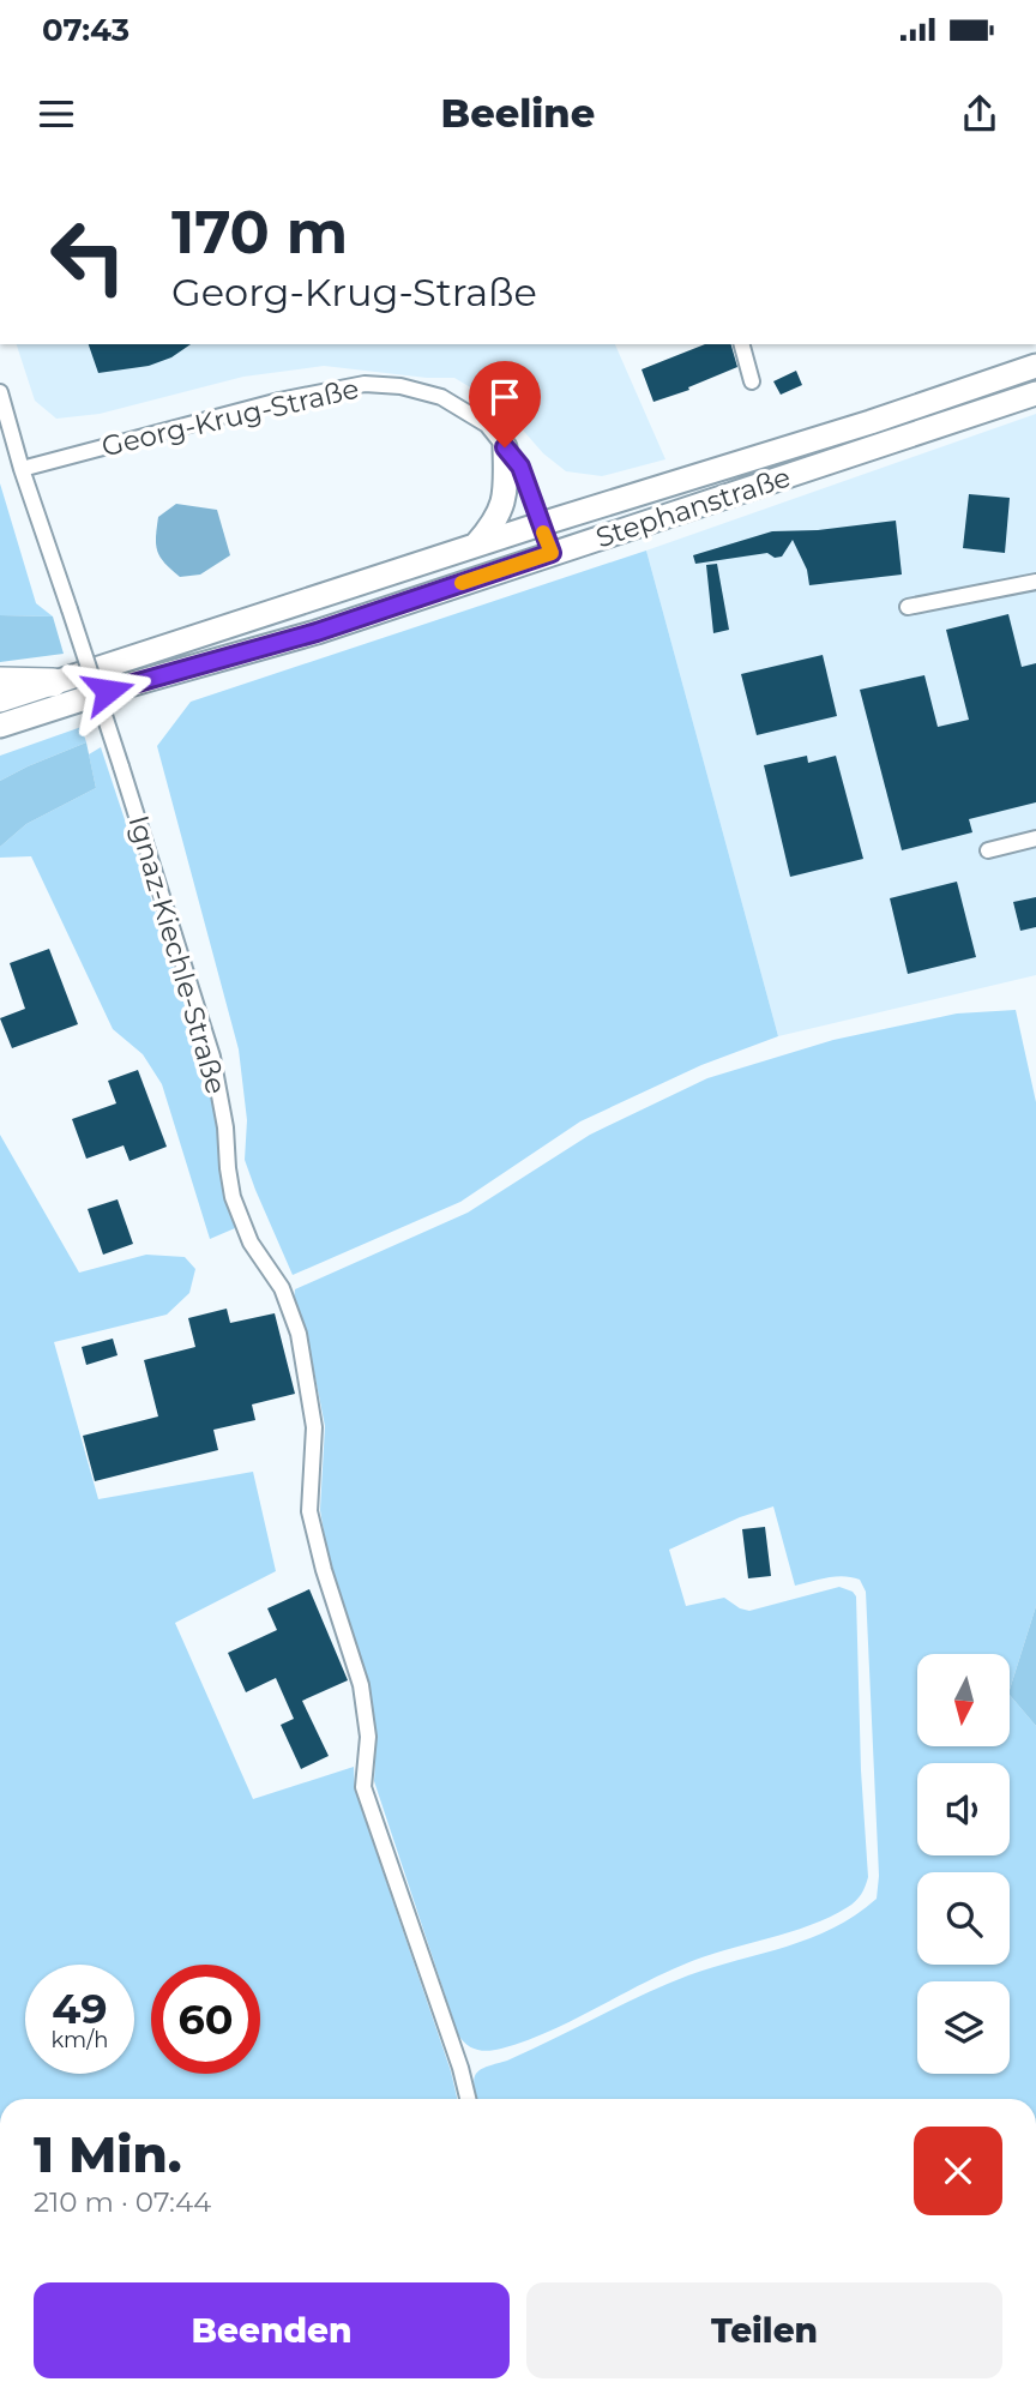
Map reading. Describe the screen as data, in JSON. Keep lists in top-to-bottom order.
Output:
{
  "streets": {
    "main road": ["Stephanstraße"],
    "street": ["Georg-Krug-Straße", "Ignaz-Kiechle-Straße"]
  },
  "crossings": [
    ["Georg-Krug-Straße", "Stephanstraße"],
    ["Georg-Krug-Straße", "Ignaz-Kiechle-Straße"]
  ],
  "north": "bottom",
  "page": {
    "status": "07:43",
    "header": "Beeline",
    "turn": ["170 m", "Georg-Krug-Straße"],
    "speed": "49 km/h",
    "limit": "60",
    "heading": ["1 Min.", "210 m · 07:44"],
    "buttons": ["Beenden", "Teilen"]
  }
}
